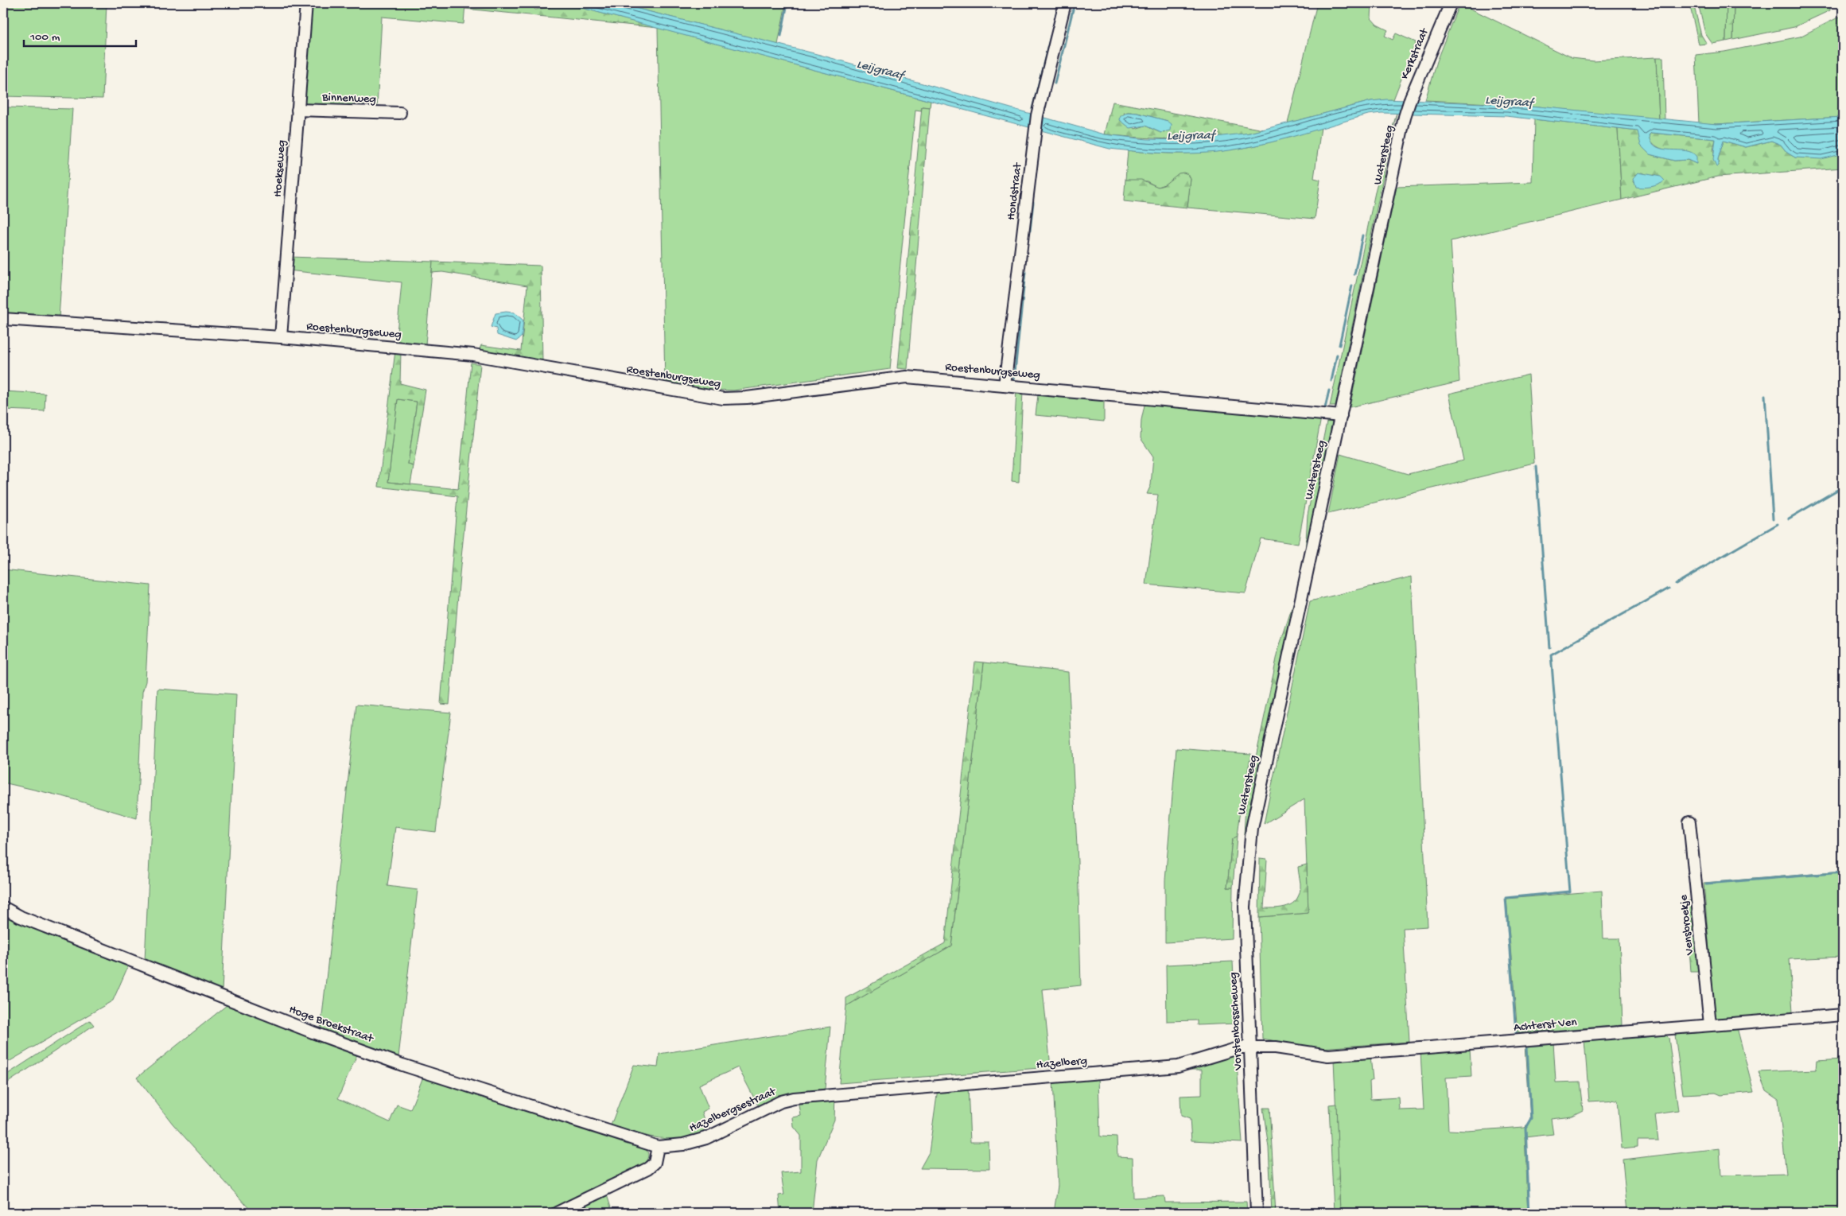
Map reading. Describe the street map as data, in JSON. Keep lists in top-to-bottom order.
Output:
{
  "streets": {
    "street": [
      "Kerkstraat",
      "Binnenweg",
      "Watersteeg",
      "Hoekseweg",
      "Hondstraat",
      "Roestenburgseweg",
      "Vensbroekje",
      "Vorstenbosscheweg",
      "Hoge Broekstraat",
      "Achterst Ven",
      "Hazelberg",
      "Hazelbergsestraat"
    ]
  },
  "crossings": [
    ["Kerkstraat", "Watersteeg"],
    ["Binnenweg", "Hoekseweg"],
    ["Watersteeg", "Roestenburgseweg"],
    ["Watersteeg", "Vorstenbosscheweg"],
    ["Hoekseweg", "Roestenburgseweg"],
    ["Hondstraat", "Roestenburgseweg"],
    ["Vensbroekje", "Achterst Ven"],
    ["Vorstenbosscheweg", "Achterst Ven"],
    ["Vorstenbosscheweg", "Hazelberg"],
    ["Hoge Broekstraat", "Hazelbergsestraat"],
    ["Achterst Ven", "Hazelberg"],
    ["Hazelberg", "Hazelbergsestraat"]
  ],
  "water": ["Leijgraaf"],
  "scale_bar": "100 m"
}
